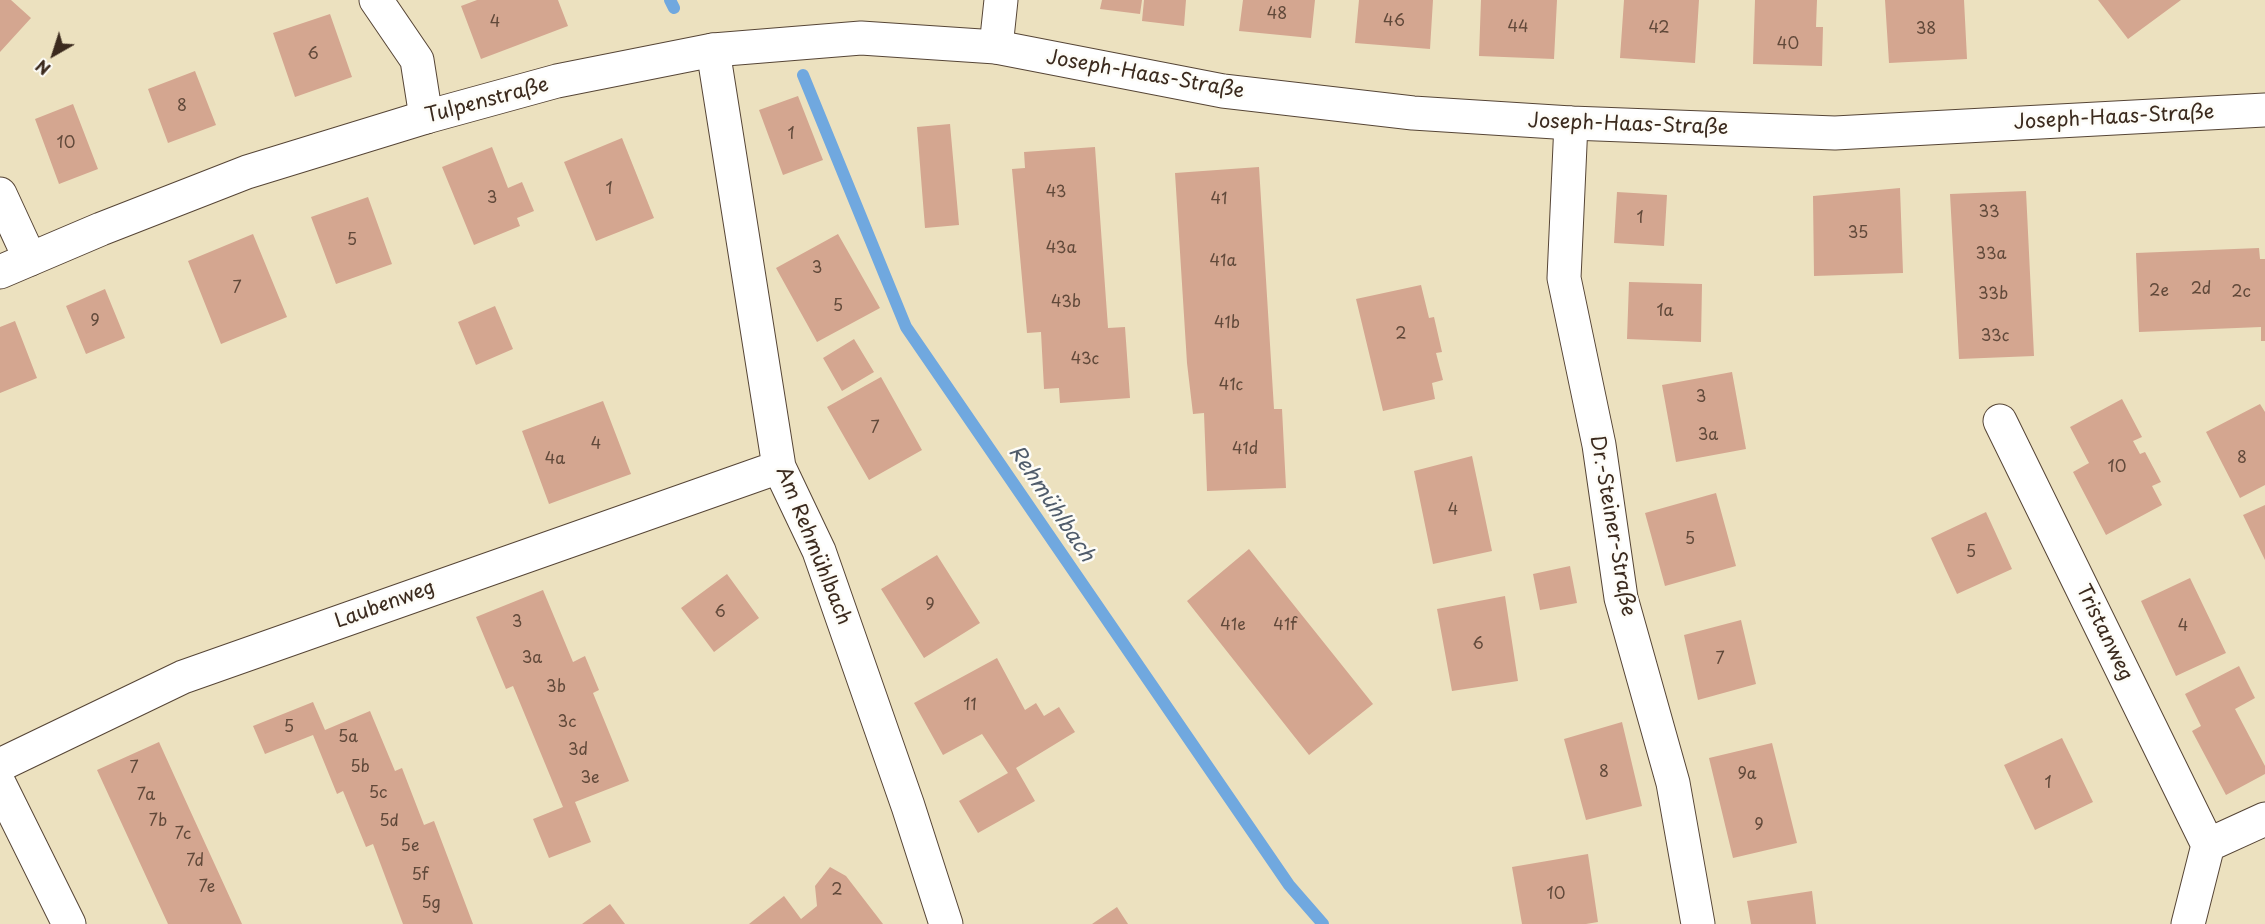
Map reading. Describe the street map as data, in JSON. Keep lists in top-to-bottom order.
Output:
{
  "streets": {
    "street": [
      "Joseph-Haas-Straße",
      "Tulpenstraße",
      "Dr.-Steiner-Straße",
      "Am Rehmühlbach",
      "Laubenweg",
      "Tristanweg"
    ]
  },
  "crossings": [
    ["Joseph-Haas-Straße", "Tulpenstraße"],
    ["Joseph-Haas-Straße", "Dr.-Steiner-Straße"],
    ["Tulpenstraße", "Am Rehmühlbach"],
    ["Am Rehmühlbach", "Laubenweg"]
  ],
  "water": ["Rehmühlbach"],
  "house_numbers": [
    "48",
    "46",
    "4",
    "44",
    "42",
    "38",
    "40",
    "6",
    "8",
    "1",
    "10",
    "1",
    "43",
    "3",
    "41",
    "33",
    "1",
    "35",
    "5",
    "43a",
    "33a",
    "41a",
    "3",
    "7",
    "2d",
    "2e",
    "2c",
    "33b",
    "43b",
    "5",
    "1a",
    "9",
    "41b",
    "2",
    "33c",
    "43c",
    "41c",
    "3",
    "7",
    "3a",
    "4",
    "41d",
    "8",
    "4a",
    "10",
    "4",
    "5",
    "5",
    "9",
    "6",
    "3",
    "41e",
    "41f",
    "4",
    "6",
    "3a",
    "7",
    "3b",
    "11",
    "3c",
    "5",
    "5a",
    "3d",
    "5b",
    "7",
    "8",
    "9a",
    "3e",
    "1",
    "5c",
    "7a",
    "7b",
    "5d",
    "9",
    "7c",
    "5e",
    "7d",
    "5f",
    "7e",
    "2",
    "10",
    "5g"
  ],
  "north": "bottom left"
}
